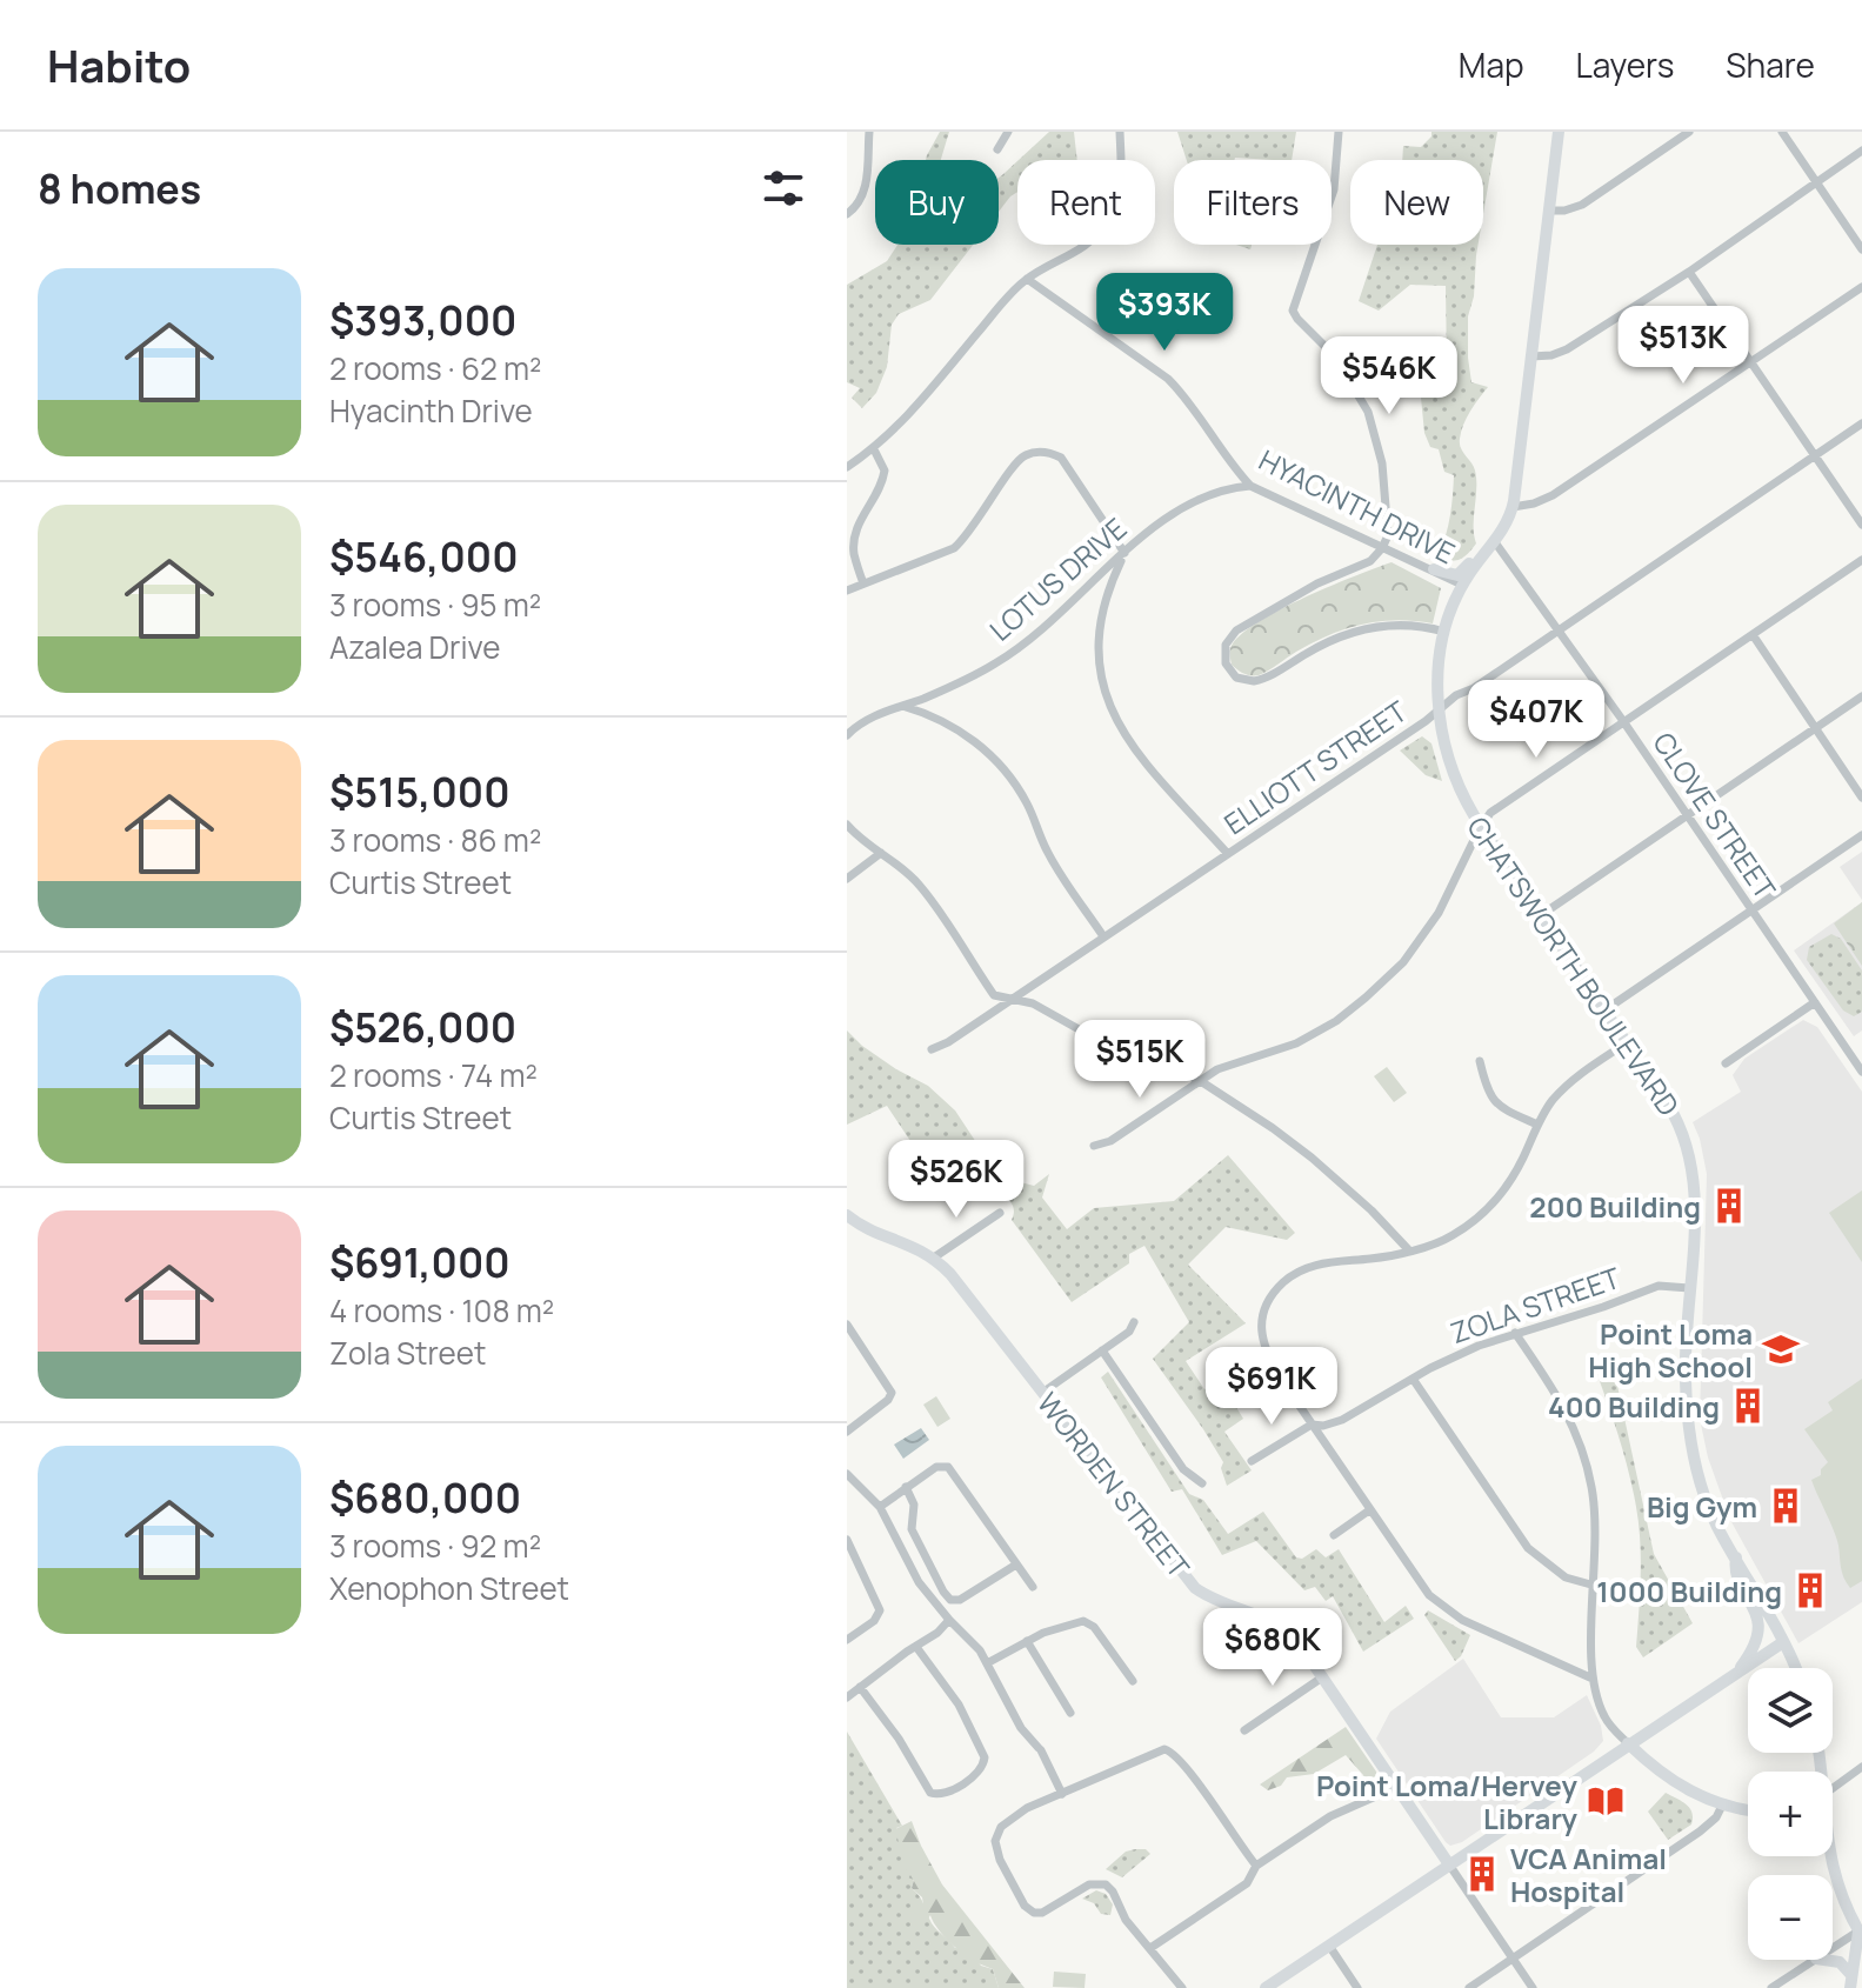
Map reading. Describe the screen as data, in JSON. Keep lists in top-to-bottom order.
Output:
{
  "streets": {
    "main road": ["CHATSWORTH BOULEVARD", "WORDEN STREET"],
    "street": [
      "HYACINTH DRIVE",
      "LOTUS DRIVE",
      "ELLIOTT STREET",
      "CLOVE STREET",
      "ZOLA STREET"
    ]
  },
  "crossings": [
    ["HYACINTH DRIVE", "LOTUS DRIVE"],
    ["HYACINTH DRIVE", "CHATSWORTH BOULEVARD"],
    ["ELLIOTT STREET", "CLOVE STREET"],
    ["ELLIOTT STREET", "CHATSWORTH BOULEVARD"],
    ["CLOVE STREET", "CHATSWORTH BOULEVARD"],
    ["CHATSWORTH BOULEVARD", "ZOLA STREET"]
  ],
  "places": {
    "building": [
      "200 Building",
      "400 Building",
      "Big Gym",
      "1000 Building",
      "VCA Animal Hospital"
    ],
    "school or university": ["Point Loma High School"],
    "library": ["Point Loma/Hervey Library"]
  },
  "page": {
    "header": "Habito",
    "nav": ["Map", "Layers", "Share"],
    "heading": "8 homes",
    "chip": [
      "Buy",
      "Rent",
      "Filters",
      "New"
    ],
    "list": [
      {
        "name": "$393,000",
        "note": "2 rooms · 62 m² · Hyacinth Drive"
      },
      {
        "name": "$546,000",
        "note": "3 rooms · 95 m² · Azalea Drive"
      },
      {
        "name": "$515,000",
        "note": "3 rooms · 86 m² · Curtis Street"
      },
      {
        "name": "$526,000",
        "note": "2 rooms · 74 m² · Curtis Street"
      },
      {
        "name": "$691,000",
        "note": "4 rooms · 108 m² · Zola Street"
      },
      {
        "name": "$680,000",
        "note": "3 rooms · 92 m² · Xenophon Street"
      }
    ],
    "price": [
      "$393K",
      "$513K",
      "$546K",
      "$407K",
      "$515K",
      "$526K",
      "$691K",
      "$680K"
    ],
    "map_buttons": ["+", "−"]
  }
}
